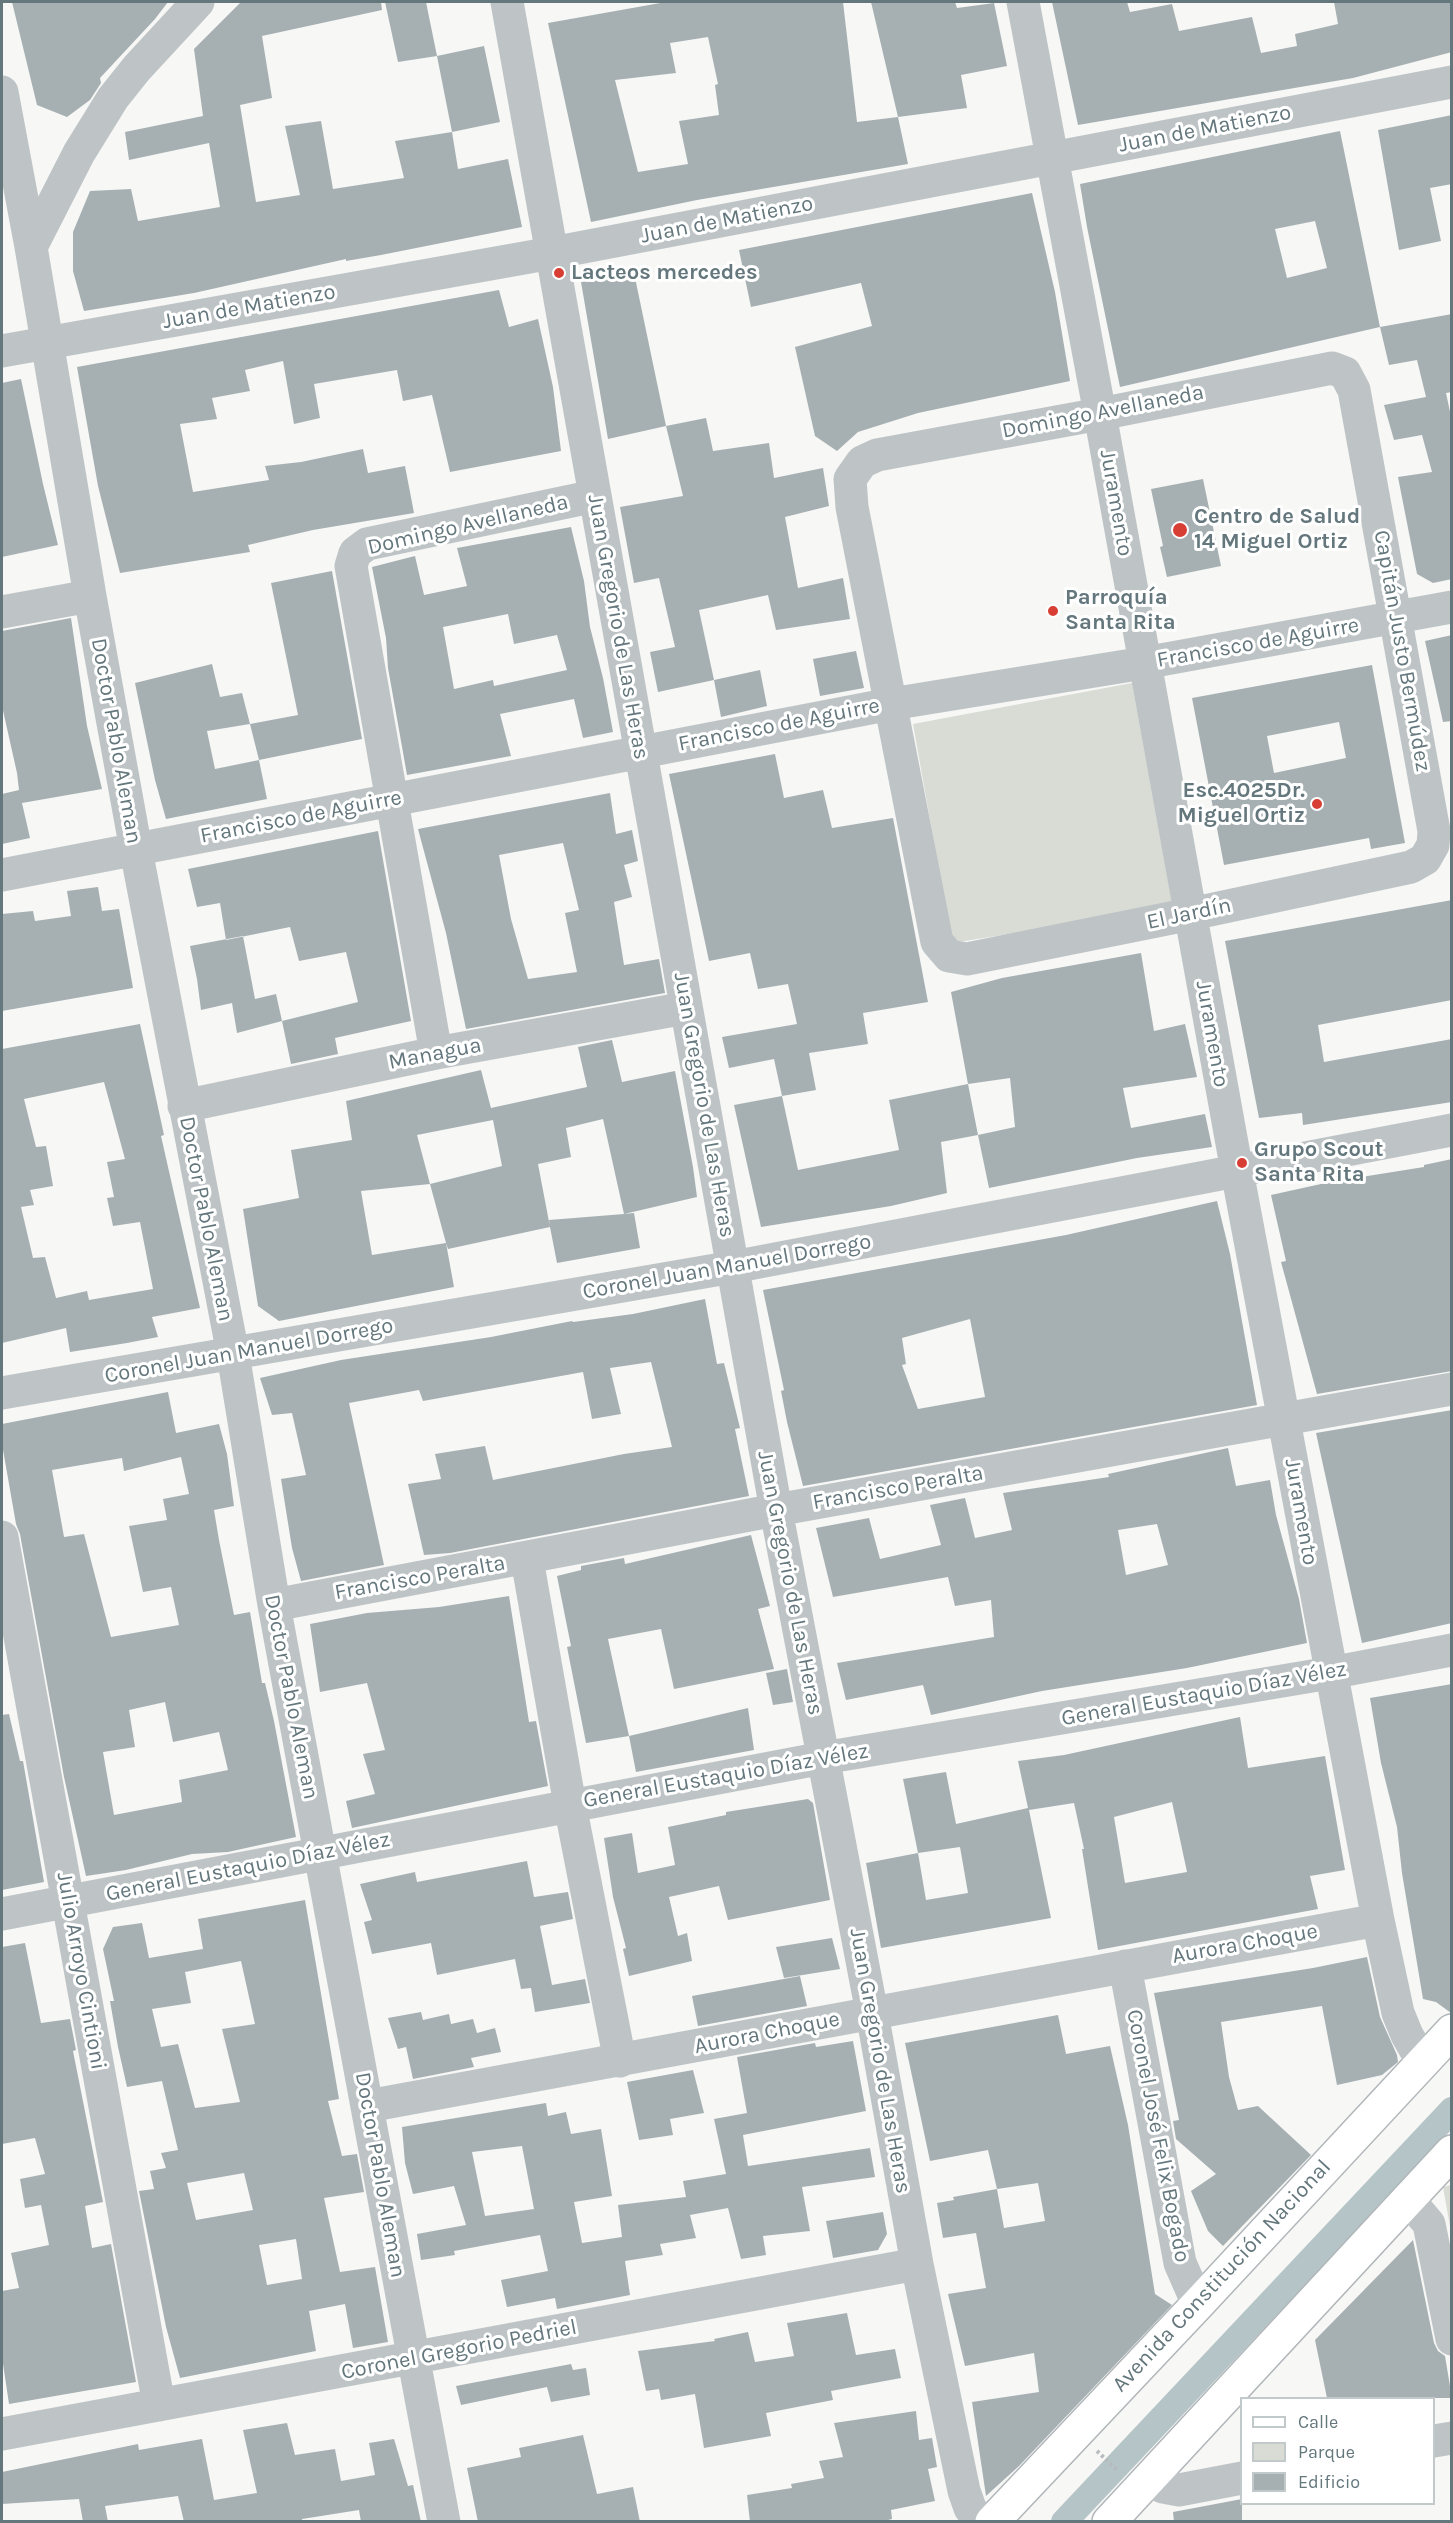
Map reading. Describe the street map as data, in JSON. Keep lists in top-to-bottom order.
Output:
{
  "streets": {
    "main road": ["Avenida Constitución Nacional"],
    "street": [
      "Juan de Matienzo",
      "Domingo Avellaneda",
      "Juramento",
      "Juan Gregorio de Las Heras",
      "Francisco de Aguirre",
      "Capitán Justo Bermúdez",
      "Doctor Pablo Aleman",
      "El Jardín",
      "Managua",
      "Coronel Juan Manuel Dorrego",
      "Francisco Peralta",
      "General Eustaquio Díaz Vélez",
      "Aurora Choque",
      "Julio Arroyo Cintioni",
      "Coronel José Felix Bogado",
      "Coronel Gregorio Pedriel"
    ]
  },
  "crossings": [
    ["Juan de Matienzo", "Juramento"],
    ["Juan de Matienzo", "Juan Gregorio de Las Heras"],
    ["Juan de Matienzo", "Doctor Pablo Aleman"],
    ["Domingo Avellaneda", "Juramento"],
    ["Domingo Avellaneda", "Juan Gregorio de Las Heras"],
    ["Domingo Avellaneda", "Francisco de Aguirre"],
    ["Domingo Avellaneda", "Capitán Justo Bermúdez"],
    ["Domingo Avellaneda", "El Jardín"],
    ["Juramento", "Francisco de Aguirre"],
    ["Juramento", "El Jardín"],
    ["Juramento", "Coronel Juan Manuel Dorrego"],
    ["Juramento", "Francisco Peralta"],
    ["Juramento", "General Eustaquio Díaz Vélez"],
    ["Juramento", "Aurora Choque"],
    ["Juramento", "Avenida Constitución Nacional"],
    ["Juan Gregorio de Las Heras", "Francisco de Aguirre"],
    ["Juan Gregorio de Las Heras", "Managua"],
    ["Juan Gregorio de Las Heras", "Coronel Juan Manuel Dorrego"],
    ["Juan Gregorio de Las Heras", "Francisco Peralta"],
    ["Juan Gregorio de Las Heras", "General Eustaquio Díaz Vélez"],
    ["Juan Gregorio de Las Heras", "Aurora Choque"],
    ["Juan Gregorio de Las Heras", "Coronel Gregorio Pedriel"],
    ["Francisco de Aguirre", "Capitán Justo Bermúdez"],
    ["Francisco de Aguirre", "Doctor Pablo Aleman"],
    ["Francisco de Aguirre", "El Jardín"],
    ["Capitán Justo Bermúdez", "El Jardín"],
    ["Doctor Pablo Aleman", "Managua"],
    ["Doctor Pablo Aleman", "Coronel Juan Manuel Dorrego"],
    ["Doctor Pablo Aleman", "Francisco Peralta"],
    ["Doctor Pablo Aleman", "General Eustaquio Díaz Vélez"],
    ["Doctor Pablo Aleman", "Aurora Choque"],
    ["Doctor Pablo Aleman", "Coronel Gregorio Pedriel"],
    ["General Eustaquio Díaz Vélez", "Julio Arroyo Cintioni"],
    ["Aurora Choque", "Coronel José Felix Bogado"],
    ["Julio Arroyo Cintioni", "Coronel Gregorio Pedriel"],
    ["Coronel José Felix Bogado", "Avenida Constitución Nacional"]
  ],
  "places": [
    "Lacteos mercedes",
    "Centro de Salud 14 Miguel Ortiz",
    "Parroquía Santa Rita",
    "Esc.4025Dr. Miguel Ortiz",
    "Grupo Scout Santa Rita"
  ],
  "legend": ["Calle", "Parque", "Edificio"]
}
